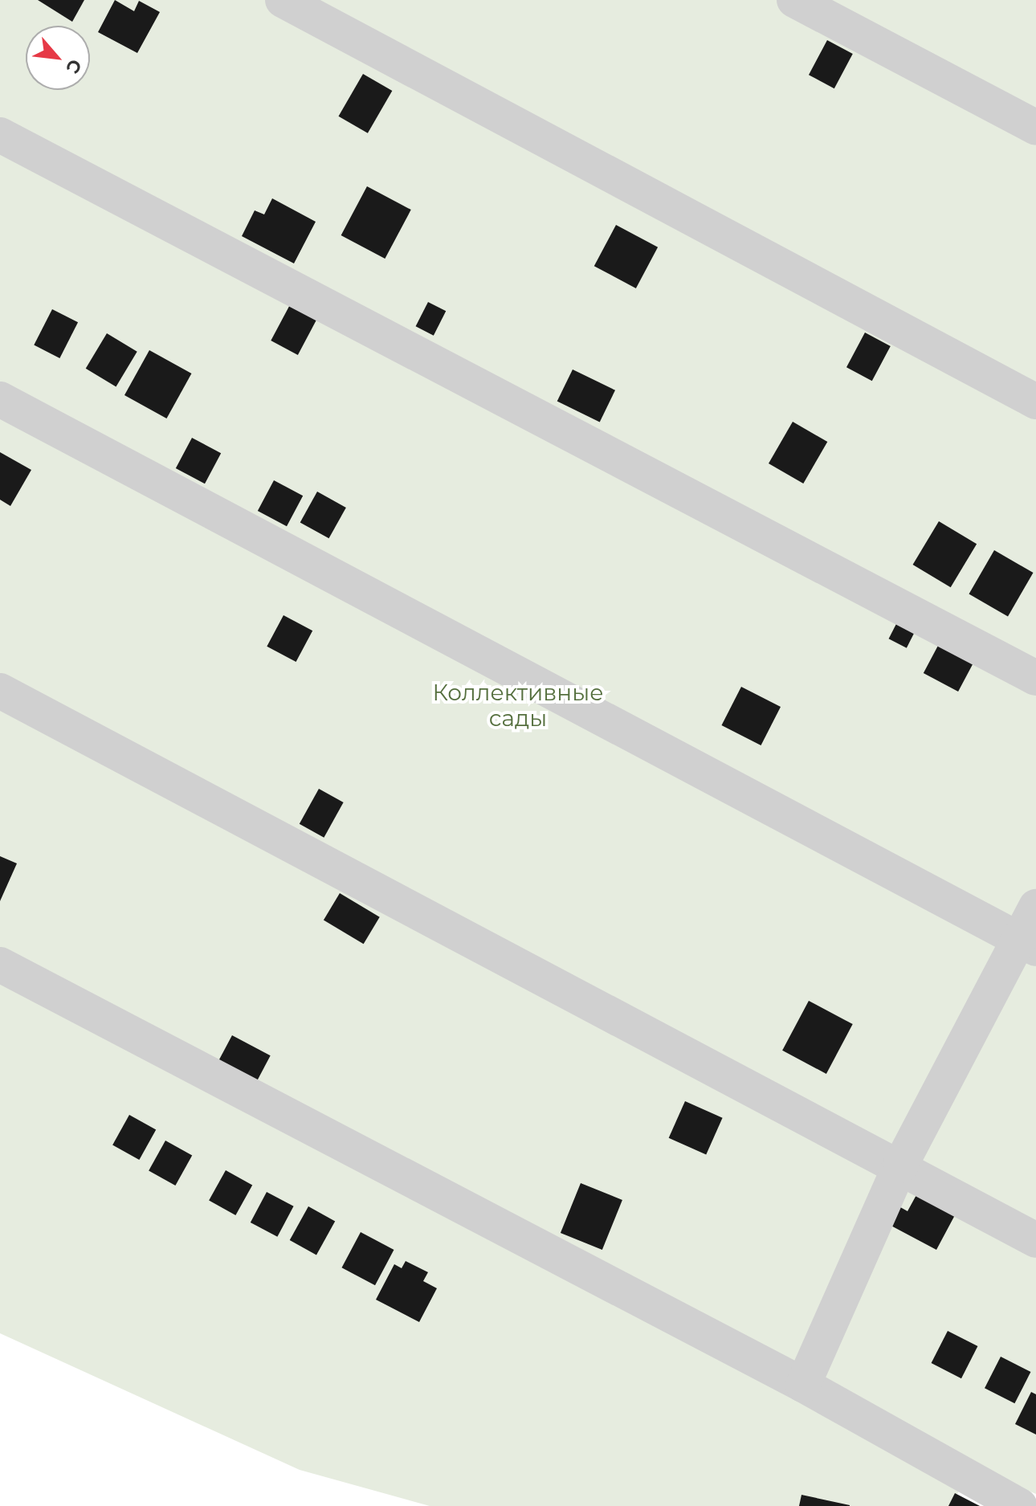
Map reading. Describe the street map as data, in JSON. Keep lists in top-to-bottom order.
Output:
{
  "parks": ["Коллективные сады"],
  "north": "bottom right"
}
